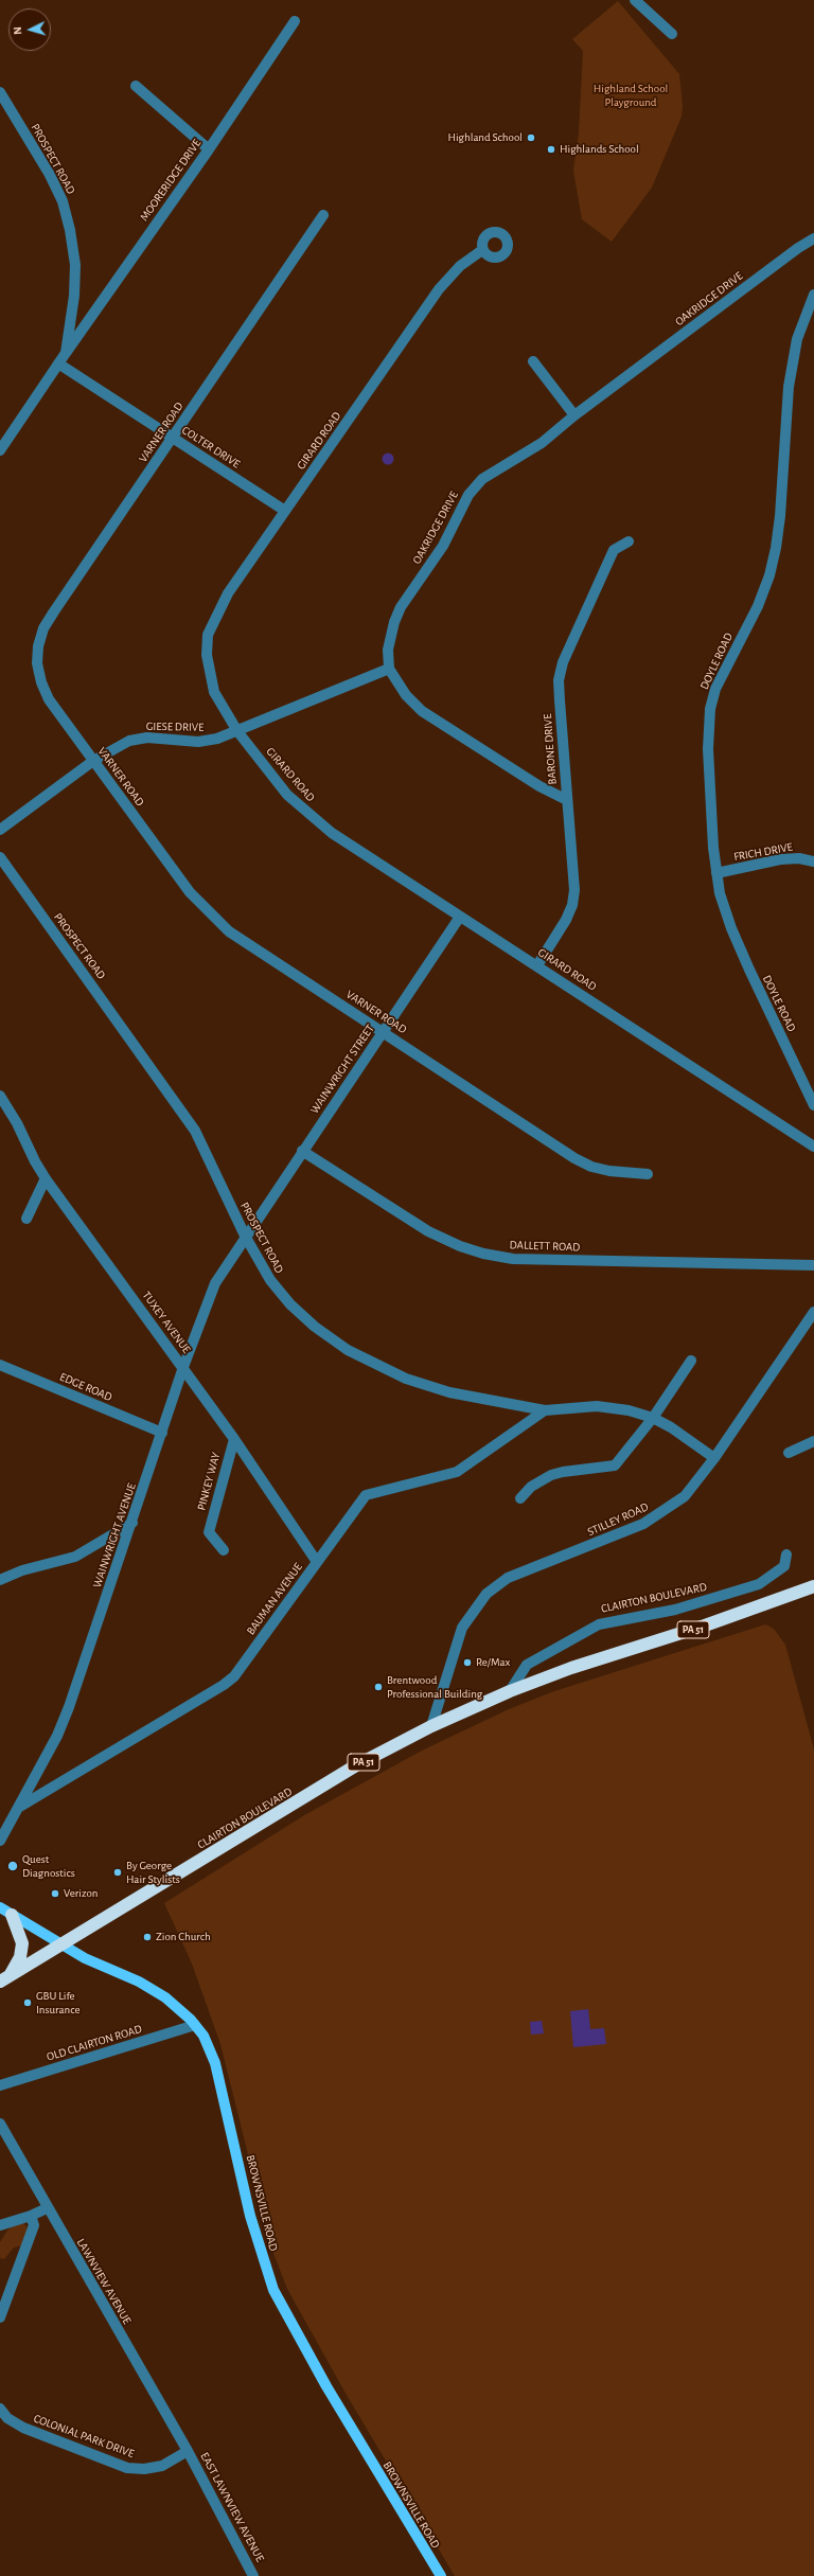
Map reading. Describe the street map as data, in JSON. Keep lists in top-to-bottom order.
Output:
{
  "streets": {
    "highway": ["CLAIRTON BOULEVARD", "PA 51"],
    "main road": ["BROWNSVILLE ROAD"],
    "street": [
      "PROSPECT ROAD",
      "MOORERIDGE DRIVE",
      "OAKRIDGE DRIVE",
      "VARNER ROAD",
      "GIRARD ROAD",
      "COLTER DRIVE",
      "DOYLE ROAD",
      "GIESE DRIVE",
      "BARONE DRIVE",
      "FRICH DRIVE",
      "WAINWRIGHT STREET",
      "DALLETT ROAD",
      "TUXEY AVENUE",
      "EDGE ROAD",
      "PINKEY WAY",
      "STILLEY ROAD",
      "WAINWRIGHT AVENUE",
      "BAUMAN AVENUE",
      "OLD CLAIRTON ROAD",
      "LAWNVIEW AVENUE",
      "COLONIAL PARK DRIVE",
      "EAST LAWNVIEW AVENUE"
    ]
  },
  "crossings": [
    ["PROSPECT ROAD", "MOORERIDGE DRIVE"],
    ["PROSPECT ROAD", "COLTER DRIVE"],
    ["PROSPECT ROAD", "WAINWRIGHT STREET"],
    ["PROSPECT ROAD", "STILLEY ROAD"],
    ["PROSPECT ROAD", "WAINWRIGHT AVENUE"],
    ["PROSPECT ROAD", "BAUMAN AVENUE"],
    ["OAKRIDGE DRIVE", "GIESE DRIVE"],
    ["VARNER ROAD", "COLTER DRIVE"],
    ["VARNER ROAD", "GIESE DRIVE"],
    ["VARNER ROAD", "WAINWRIGHT STREET"],
    ["GIRARD ROAD", "COLTER DRIVE"],
    ["GIRARD ROAD", "GIESE DRIVE"],
    ["GIRARD ROAD", "BARONE DRIVE"],
    ["GIRARD ROAD", "WAINWRIGHT STREET"],
    ["DOYLE ROAD", "FRICH DRIVE"],
    ["WAINWRIGHT STREET", "DALLETT ROAD"],
    ["WAINWRIGHT STREET", "WAINWRIGHT AVENUE"],
    ["TUXEY AVENUE", "PINKEY WAY"],
    ["TUXEY AVENUE", "WAINWRIGHT AVENUE"],
    ["TUXEY AVENUE", "BAUMAN AVENUE"],
    ["EDGE ROAD", "WAINWRIGHT AVENUE"],
    ["STILLEY ROAD", "CLAIRTON BOULEVARD"],
    ["WAINWRIGHT AVENUE", "BAUMAN AVENUE"],
    ["CLAIRTON BOULEVARD", "BROWNSVILLE ROAD"],
    ["OLD CLAIRTON ROAD", "BROWNSVILLE ROAD"],
    ["LAWNVIEW AVENUE", "COLONIAL PARK DRIVE"],
    ["LAWNVIEW AVENUE", "EAST LAWNVIEW AVENUE"],
    ["COLONIAL PARK DRIVE", "EAST LAWNVIEW AVENUE"]
  ],
  "parks": ["Highland School Playground"],
  "places": [
    "Highland School",
    "Highlands School",
    "Re/Max",
    "Brentwood Professional Building",
    "Quest Diagnostics",
    "By George Hair Stylists",
    "Verizon",
    "Zion Church",
    "GBU Life Insurance"
  ],
  "north": "left"
}
